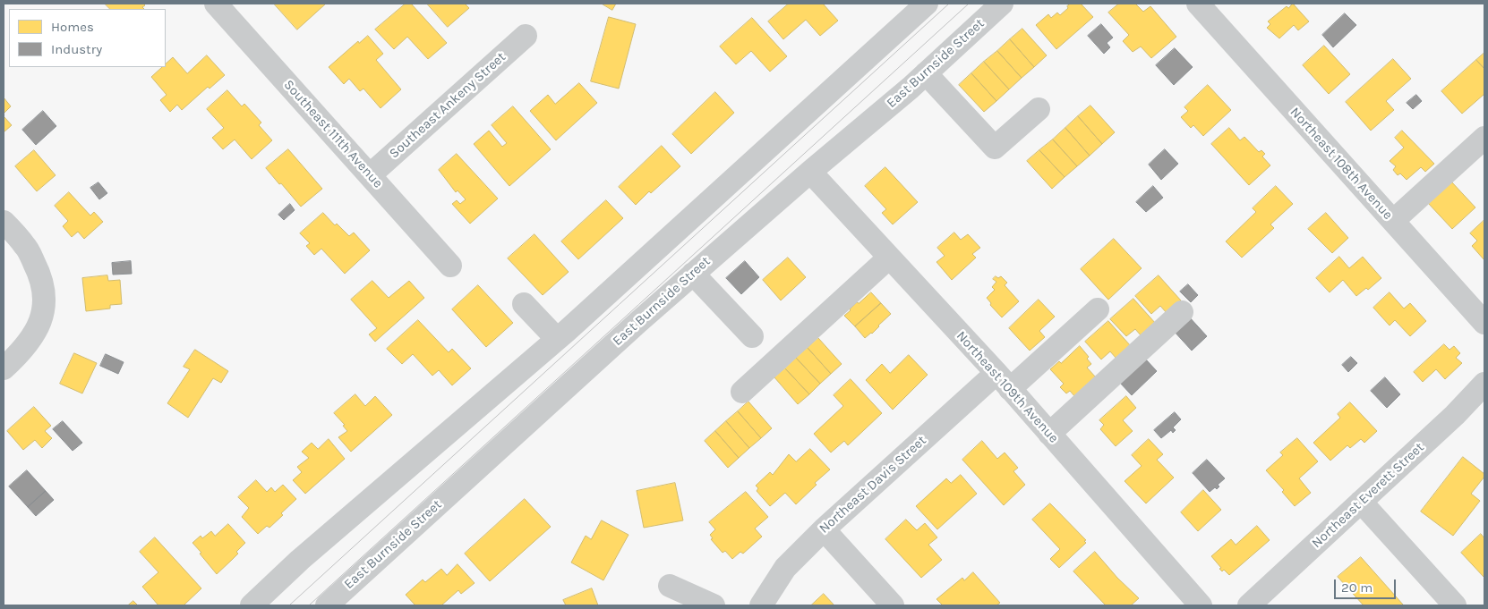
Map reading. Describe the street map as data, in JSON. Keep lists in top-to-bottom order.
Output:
{
  "streets": {
    "street": [
      "East Burnside Street",
      "Southeast Ankeny Street",
      "Southeast 111th Avenue",
      "Northeast 108th Avenue",
      "Northeast 109th Avenue",
      "Northeast Davis Street",
      "Northeast Everett Street"
    ]
  },
  "crossings": [
    ["East Burnside Street", "Northeast 109th Avenue"],
    ["Southeast Ankeny Street", "Southeast 111th Avenue"],
    ["Northeast 109th Avenue", "Northeast Davis Street"]
  ],
  "legend": ["Homes", "Industry"],
  "scale_bar": "20 m"
}
